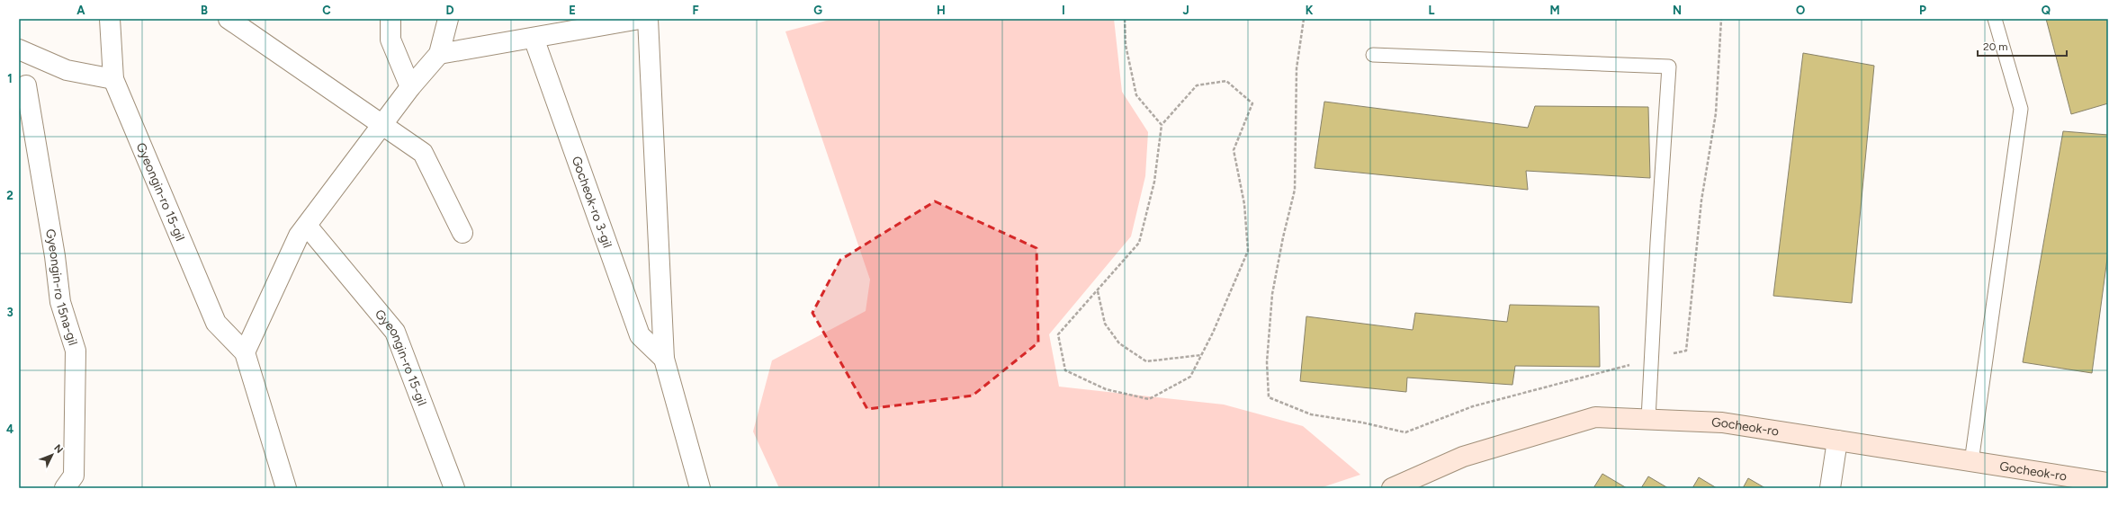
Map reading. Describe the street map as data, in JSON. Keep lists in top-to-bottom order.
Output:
{
  "streets": {
    "main road": ["Gocheok-ro"],
    "street": ["Gyeongin-ro 15-gil", "Gocheok-ro 3-gil", "Gyeongin-ro 15na-gil"]
  },
  "scale_bar": "20 m",
  "north": "top right",
  "grid": {
    "columns": [
      "A",
      "B",
      "C",
      "D",
      "E",
      "F",
      "G",
      "H",
      "I",
      "J",
      "K",
      "L",
      "M",
      "N",
      "O",
      "P",
      "Q"
    ],
    "rows": [
      "1",
      "2",
      "3",
      "4"
    ]
  }
}
